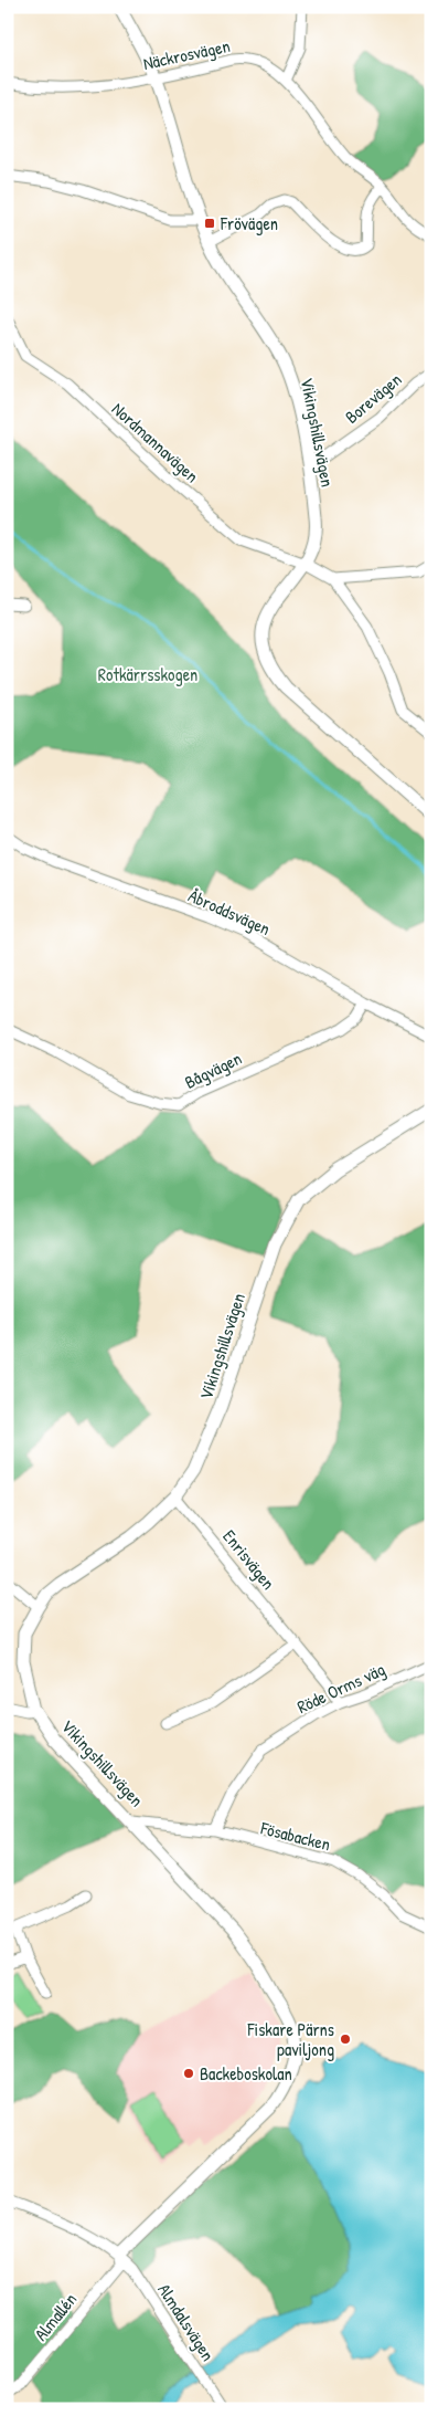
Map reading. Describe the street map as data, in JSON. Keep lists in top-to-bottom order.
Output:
{
  "streets": {
    "street": [
      "Näckrosvägen",
      "Borevägen",
      "Vikingshillsvägen",
      "Nordmannavägen",
      "Åbroddsvägen",
      "Bågvägen",
      "Enrisvägen",
      "Röde Orms väg",
      "Fösabacken",
      "Almallén",
      "Almdalsvägen"
    ]
  },
  "crossings": [
    ["Näckrosvägen", "Vikingshillsvägen"],
    ["Borevägen", "Vikingshillsvägen"],
    ["Vikingshillsvägen", "Nordmannavägen"],
    ["Vikingshillsvägen", "Enrisvägen"],
    ["Vikingshillsvägen", "Fösabacken"],
    ["Vikingshillsvägen", "Almallén"],
    ["Vikingshillsvägen", "Almdalsvägen"],
    ["Åbroddsvägen", "Bågvägen"],
    ["Enrisvägen", "Röde Orms väg"],
    ["Röde Orms väg", "Fösabacken"],
    ["Almallén", "Almdalsvägen"]
  ],
  "parks": ["Rotkärrsskogen"],
  "places": {
    "transit": ["Frövägen"],
    "other": ["Fiskare Pärns paviljong", "Backeboskolan"]
  }
}
